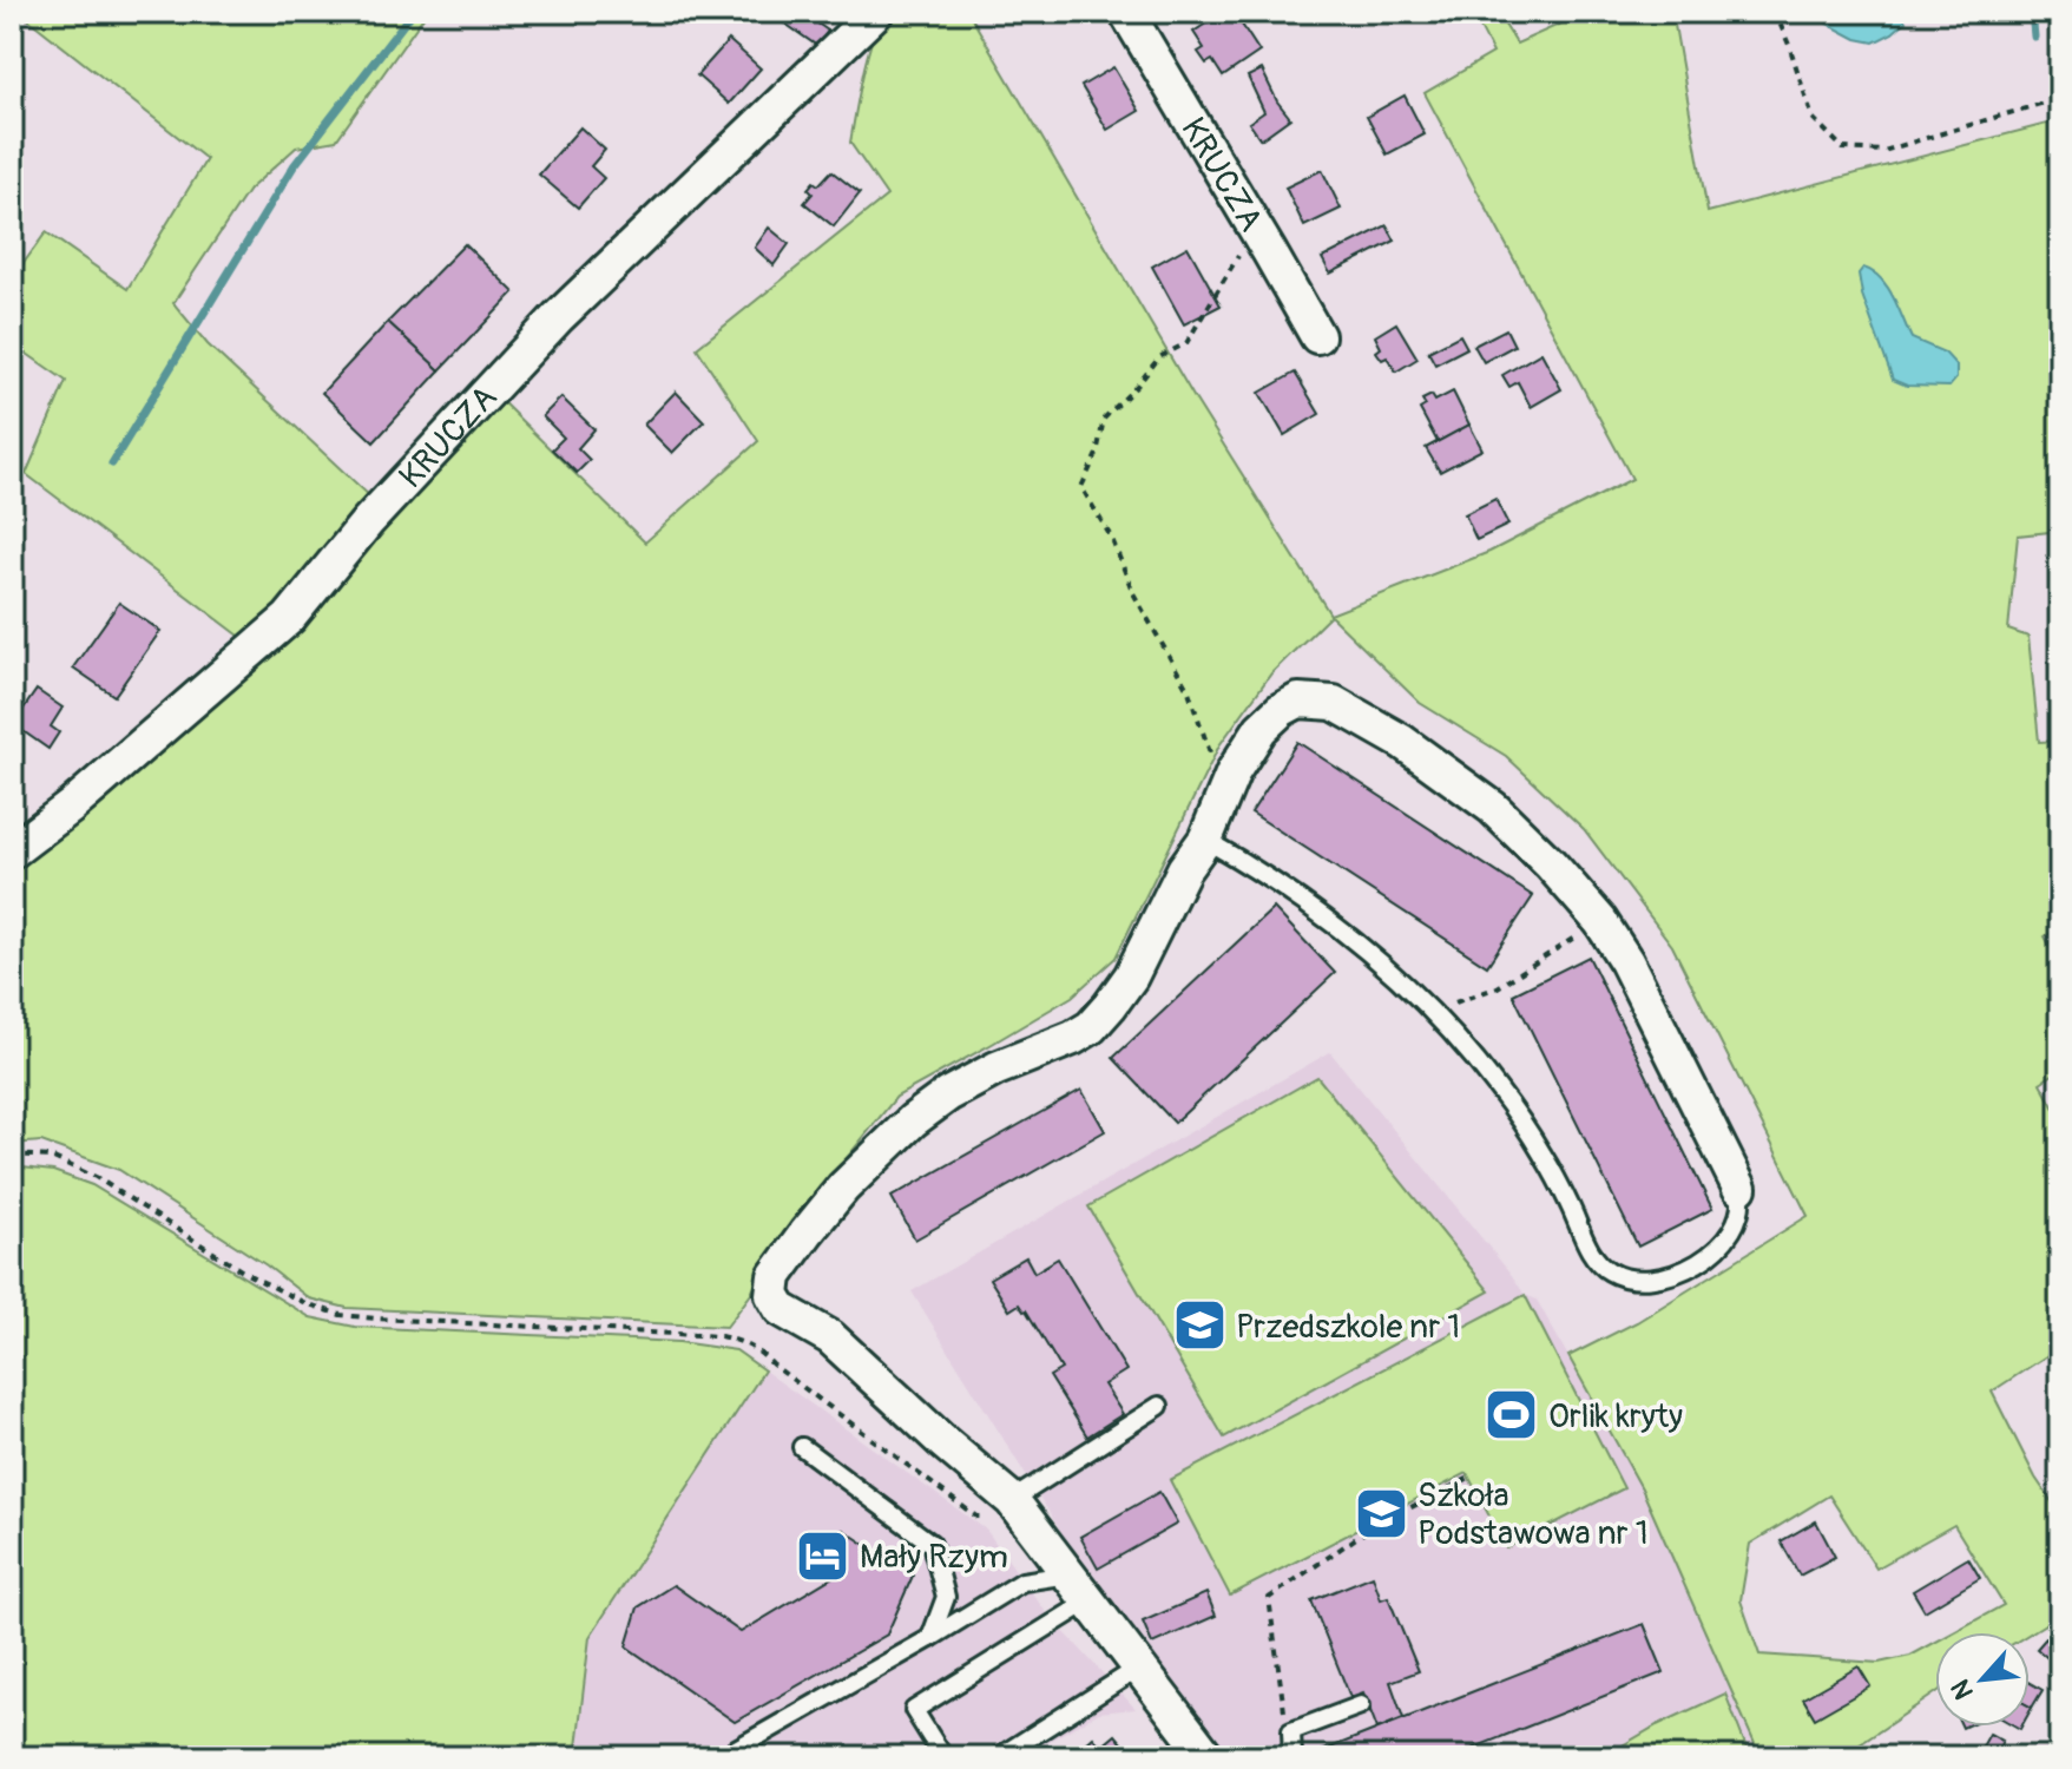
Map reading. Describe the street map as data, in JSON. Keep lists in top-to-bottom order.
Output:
{
  "streets": {
    "street": ["KRUCZA"]
  },
  "places": {
    "school or university": ["Przedszkole nr 1", "Szkoła Podstawowa nr 1"],
    "sports": ["Orlik kryty"],
    "hotel": ["Mały Rzym"]
  },
  "north": "bottom left"
}
